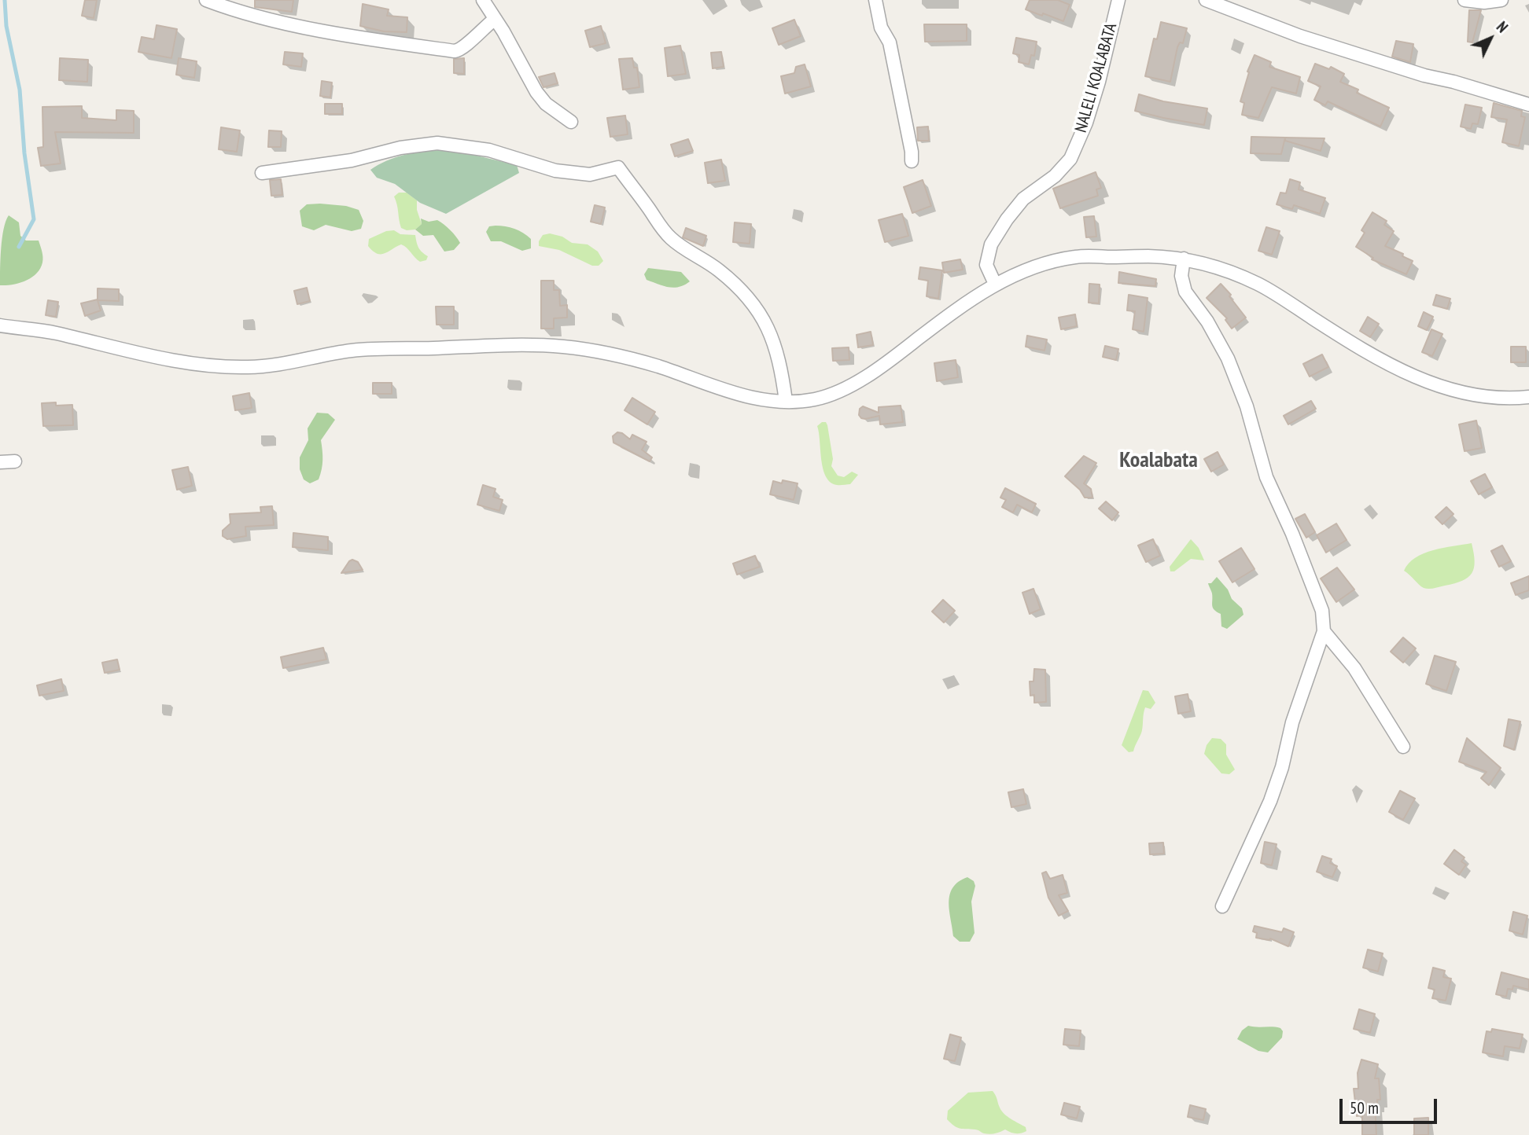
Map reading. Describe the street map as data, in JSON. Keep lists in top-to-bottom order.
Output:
{
  "streets": {
    "street": ["NALELI KOALABATA"]
  },
  "districts": ["Koalabata"],
  "scale_bar": "50 m",
  "north": "top right"
}
